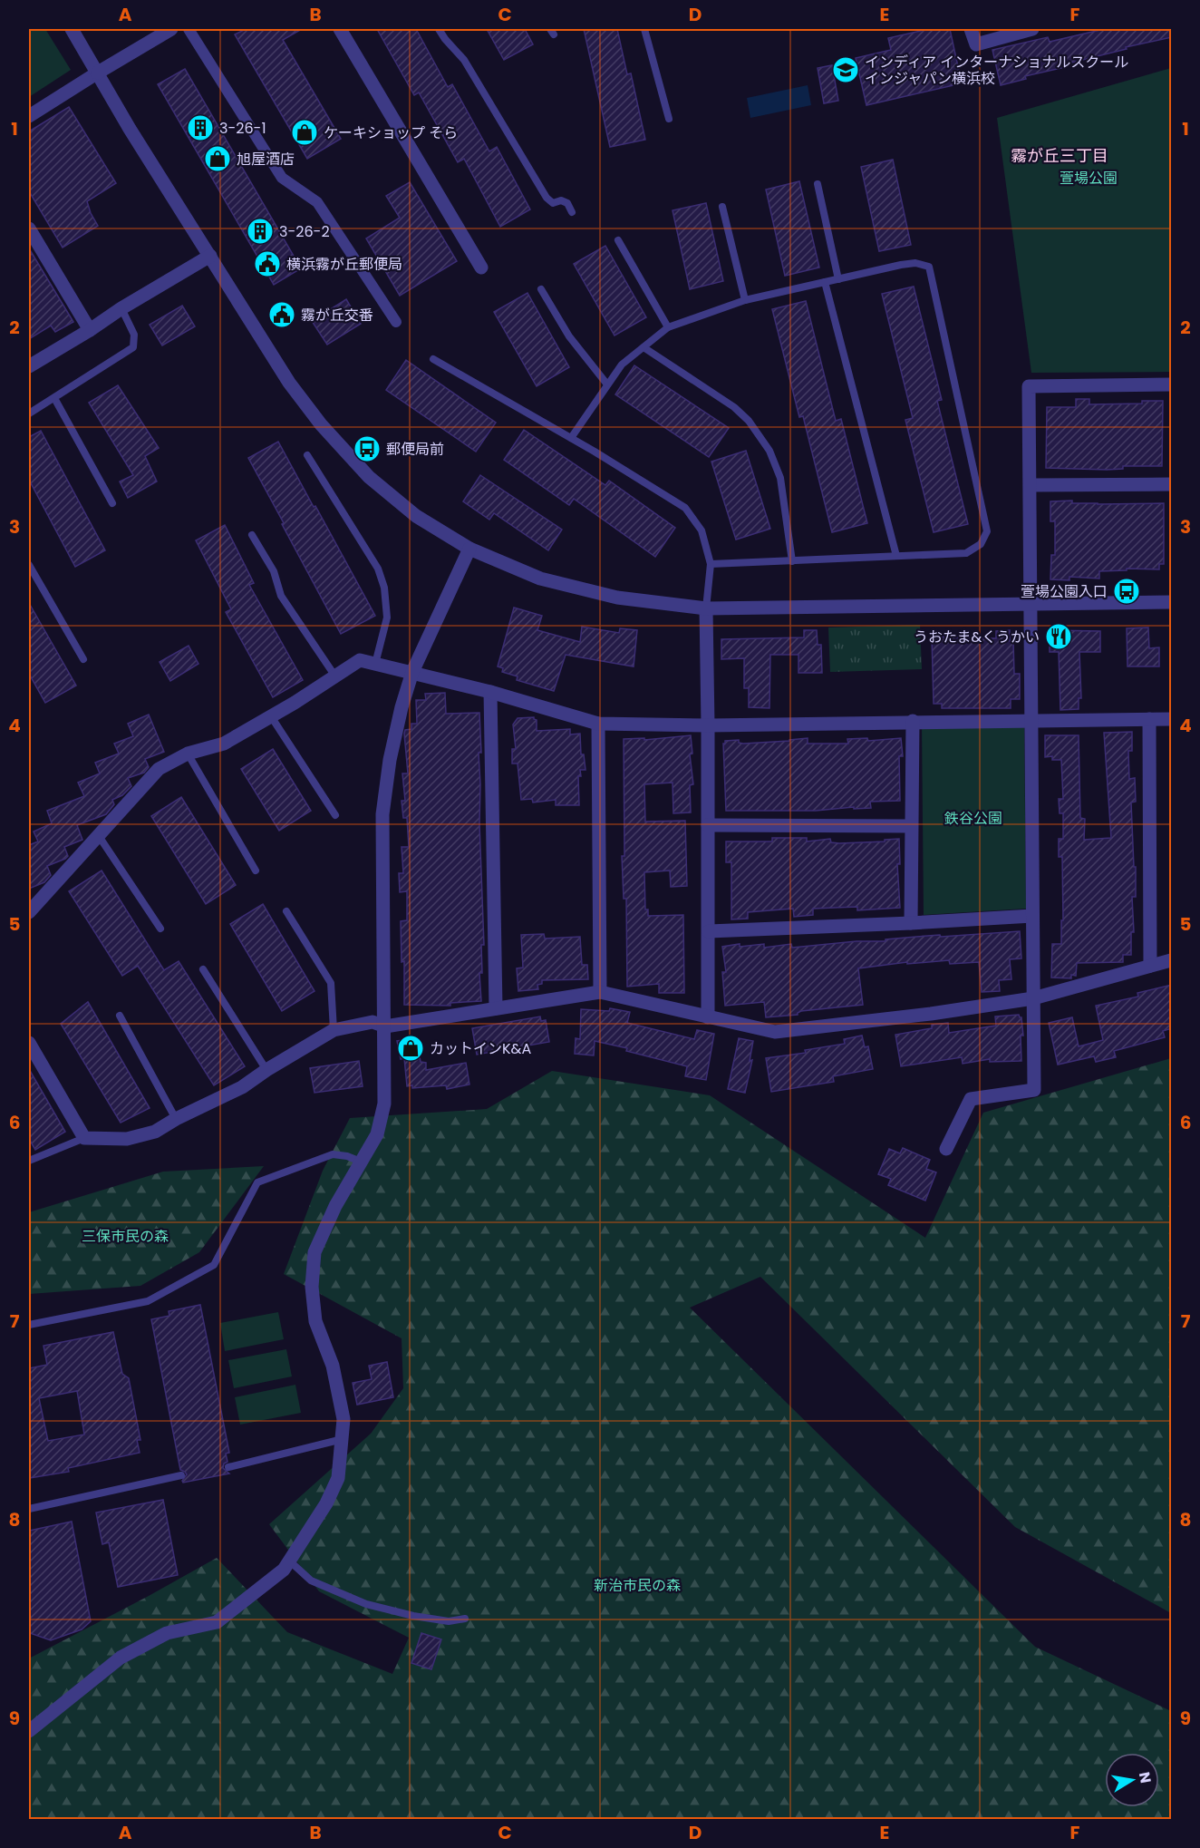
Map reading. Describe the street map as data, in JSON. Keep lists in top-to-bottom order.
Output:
{
  "districts": ["霧が丘三丁目"],
  "parks": [
    "萱場公園",
    "鉄谷公園",
    "三保市民の森",
    "新治市民の森"
  ],
  "places": {
    "school or university": ["インディア インターナショナルスクール インジャパン横浜校"],
    "building": ["3-26-1", "3-26-2"],
    "shop": ["ケーキショップ そら", "旭屋酒店", "カットインK&A"],
    "public building": ["横浜霧が丘郵便局", "霧が丘交番"],
    "bus stop": ["郵便局前", "萱場公園入口"],
    "restaurant": ["うおたま&くうかい"]
  },
  "north": "right",
  "grid": {
    "columns": [
      "A",
      "B",
      "C",
      "D",
      "E",
      "F"
    ],
    "rows": [
      "1",
      "2",
      "3",
      "4",
      "5",
      "6",
      "7",
      "8",
      "9"
    ]
  }
}
